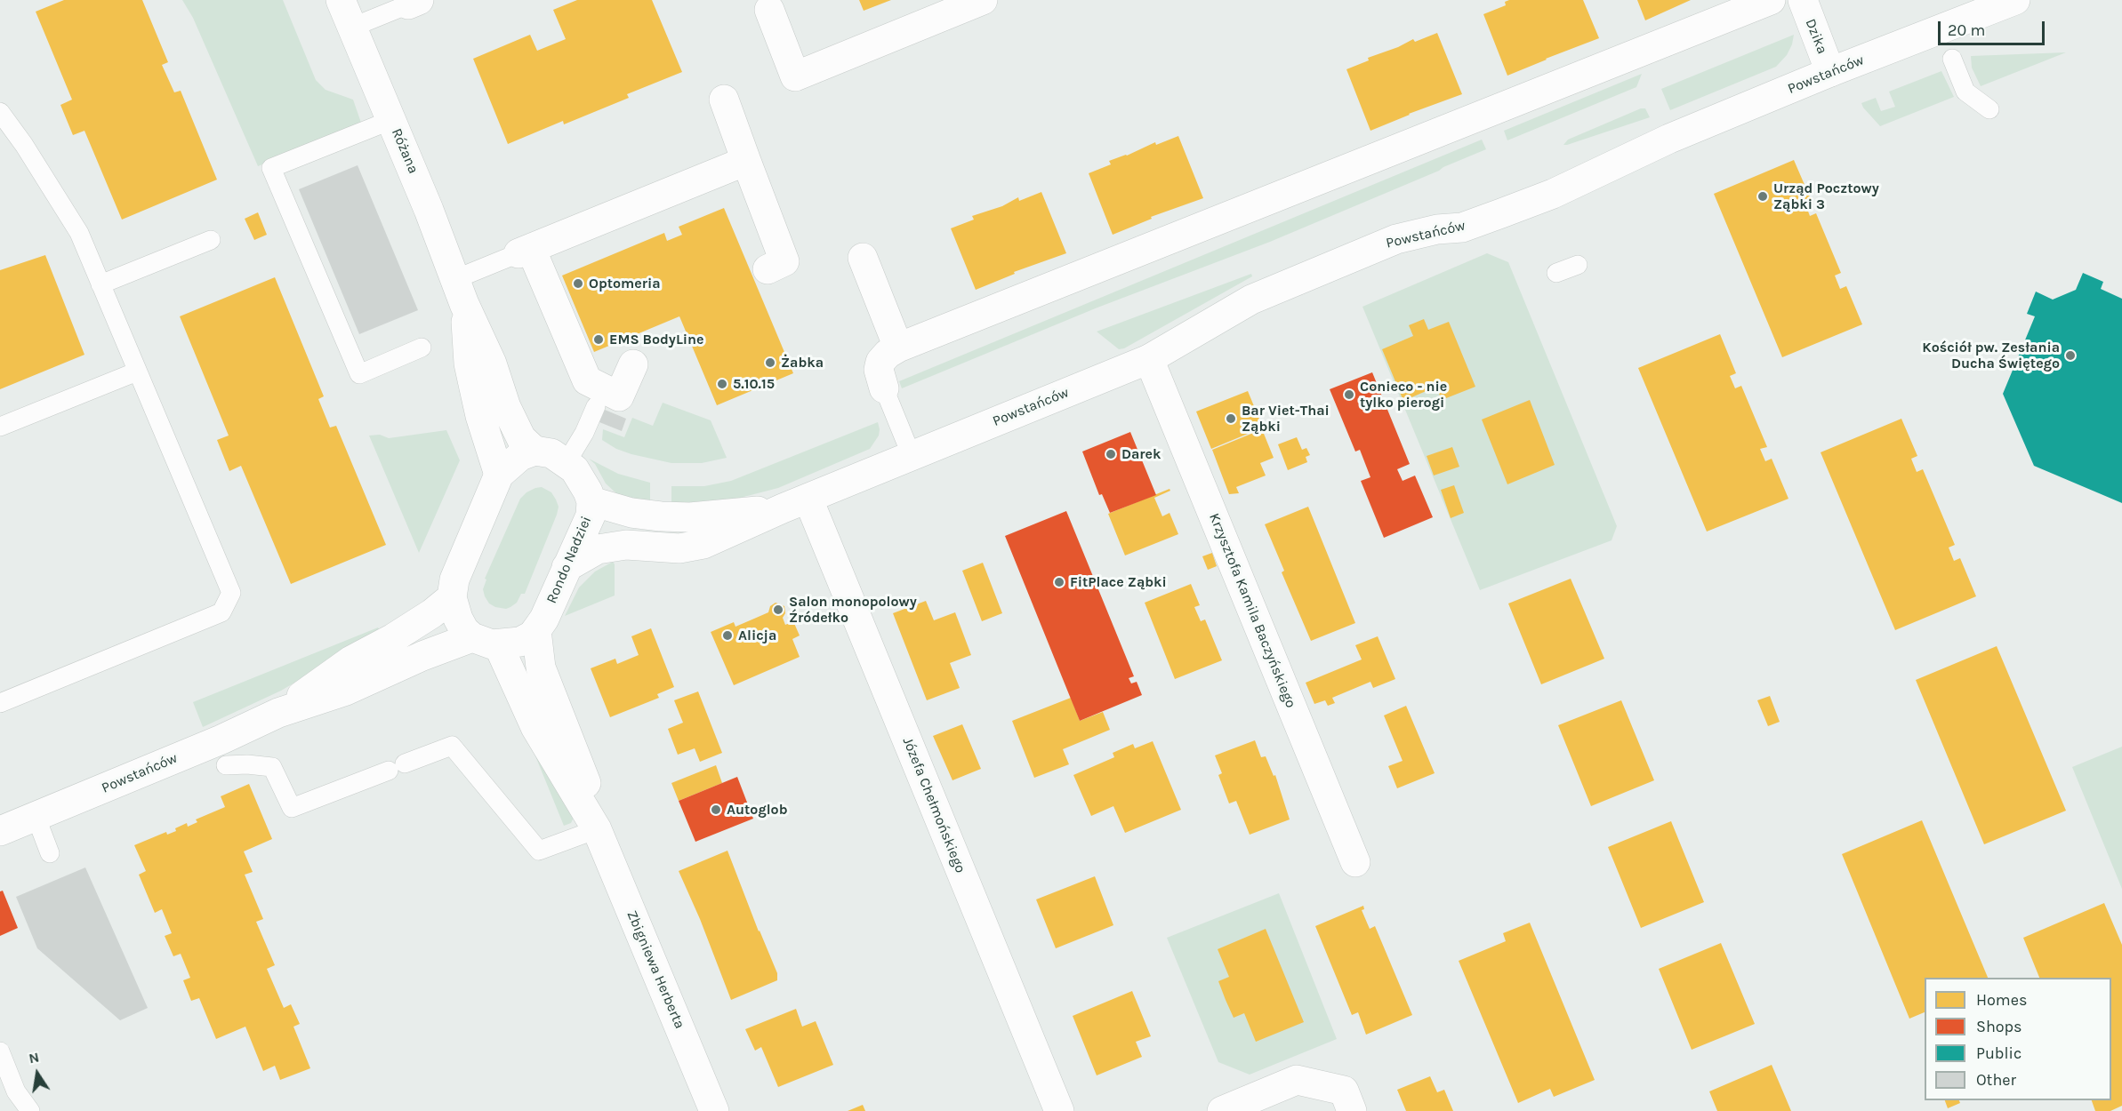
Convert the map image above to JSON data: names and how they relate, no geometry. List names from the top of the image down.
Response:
{
  "streets": {
    "street": [
      "Dzika",
      "Powstańców",
      "Różana",
      "Rondo Nadziei",
      "Krzysztofa Kamila Baczyńskiego",
      "Józefa Chełmońskiego",
      "Zbigniewa Herberta"
    ]
  },
  "crossings": [
    ["Dzika", "Powstańców"],
    ["Powstańców", "Rondo Nadziei"],
    ["Powstańców", "Krzysztofa Kamila Baczyńskiego"],
    ["Powstańców", "Józefa Chełmońskiego"],
    ["Powstańców", "Zbigniewa Herberta"],
    ["Różana", "Rondo Nadziei"],
    ["Rondo Nadziei", "Zbigniewa Herberta"]
  ],
  "places": [
    "Urząd Pocztowy Ząbki 3",
    "Optomeria",
    "EMS BodyLine",
    "Kościół pw. Zesłania Ducha Świętego",
    "Żabka",
    "5.10.15",
    "Conieco - nie tylko pierogi",
    "Bar Viet-Thai Ząbki",
    "Darek",
    "FitPlace Ząbki",
    "Salon monopolowy Źródełko",
    "Alicja",
    "Autoglob"
  ],
  "legend": [
    "Homes",
    "Shops",
    "Public",
    "Other"
  ],
  "scale_bar": "20 m",
  "north": "top"
}
